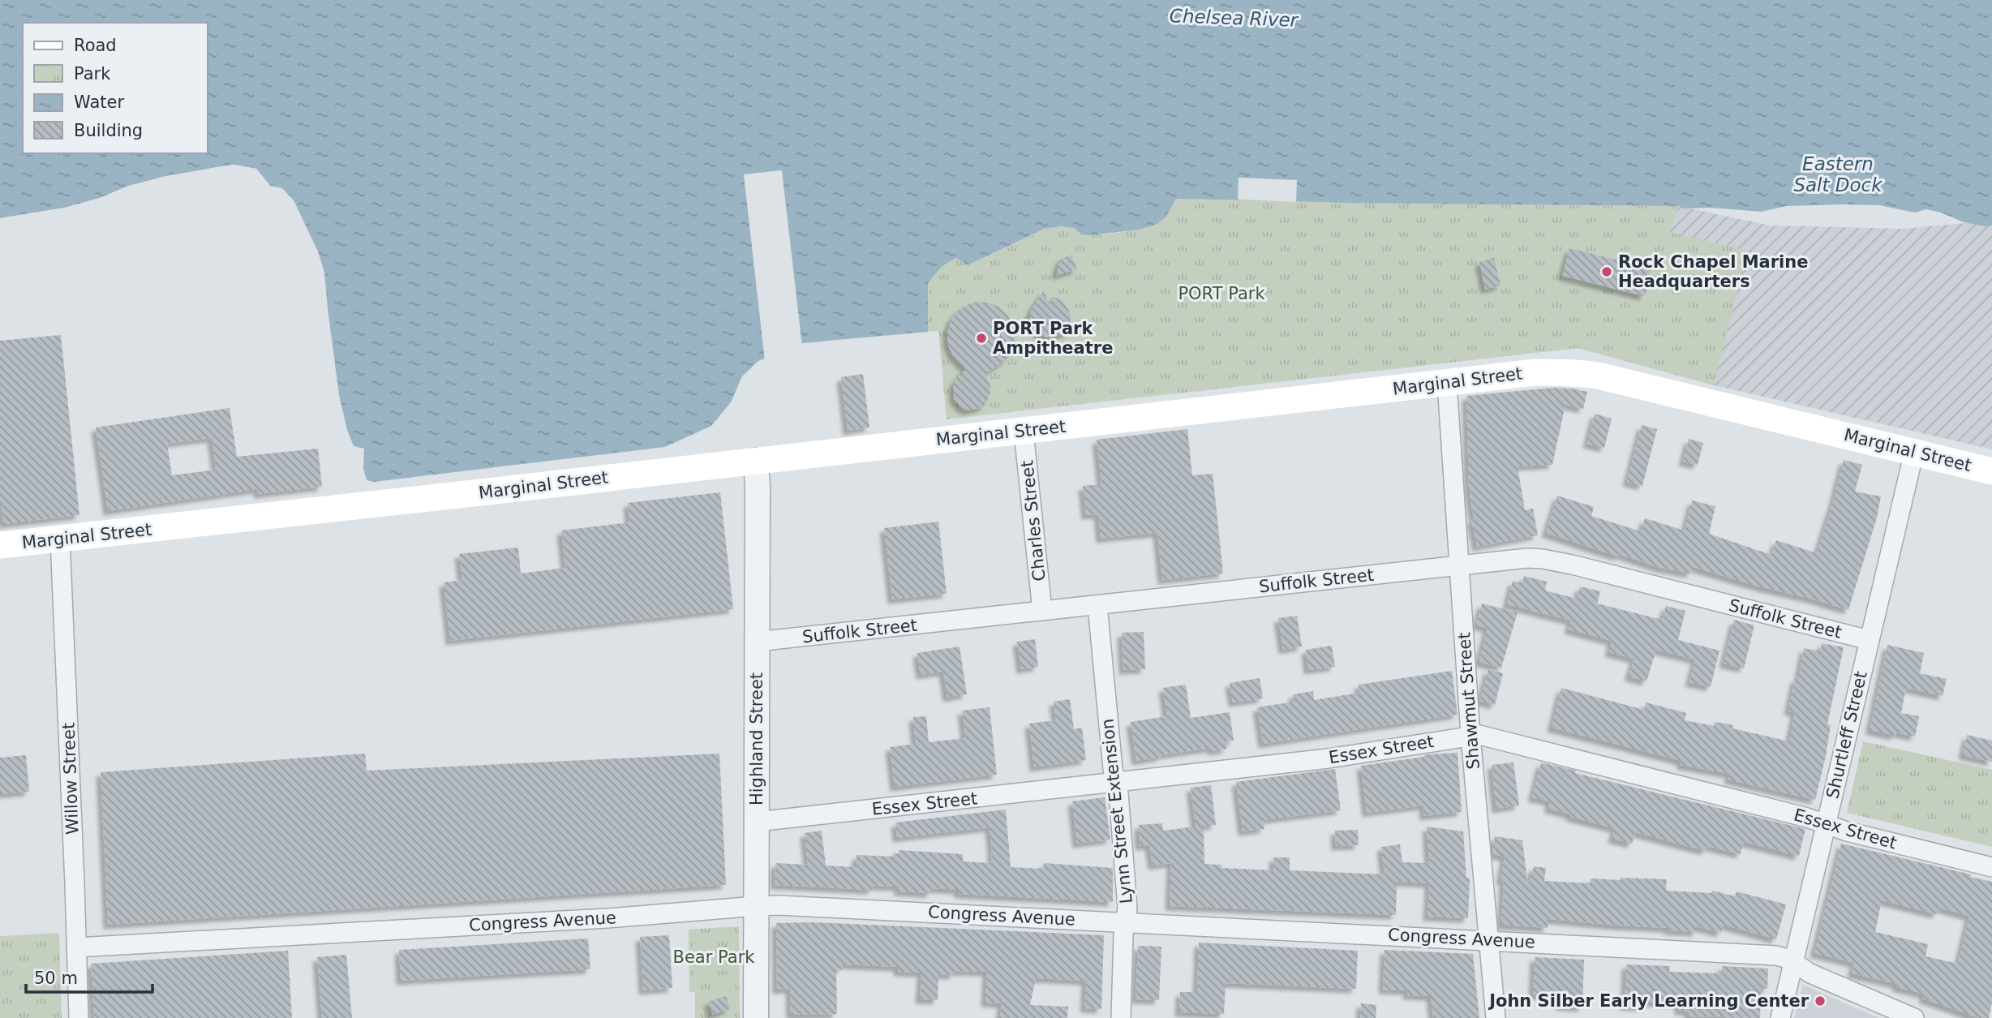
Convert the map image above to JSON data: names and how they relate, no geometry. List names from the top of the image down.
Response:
{
  "streets": {
    "main road": ["Marginal Street"],
    "street": [
      "Charles Street",
      "Suffolk Street",
      "Shawmut Street",
      "Shurtleff Street",
      "Highland Street",
      "Essex Street",
      "Willow Street",
      "Lynn Street Extension",
      "Congress Avenue"
    ]
  },
  "crossings": [
    ["Marginal Street", "Charles Street"],
    ["Marginal Street", "Shawmut Street"],
    ["Marginal Street", "Shurtleff Street"],
    ["Marginal Street", "Highland Street"],
    ["Marginal Street", "Willow Street"],
    ["Charles Street", "Suffolk Street"],
    ["Suffolk Street", "Shawmut Street"],
    ["Suffolk Street", "Shurtleff Street"],
    ["Suffolk Street", "Highland Street"],
    ["Suffolk Street", "Lynn Street Extension"],
    ["Shawmut Street", "Essex Street"],
    ["Shawmut Street", "Congress Avenue"],
    ["Shurtleff Street", "Essex Street"],
    ["Shurtleff Street", "Congress Avenue"],
    ["Highland Street", "Essex Street"],
    ["Highland Street", "Congress Avenue"],
    ["Essex Street", "Lynn Street Extension"],
    ["Willow Street", "Congress Avenue"],
    ["Lynn Street Extension", "Congress Avenue"]
  ],
  "water": ["Chelsea River", "Eastern Salt Dock"],
  "parks": ["PORT Park", "Bear Park"],
  "places": ["Rock Chapel Marine Headquarters", "PORT Park Ampitheatre", "John Silber Early Learning Center"],
  "legend": [
    "Road",
    "Park",
    "Water",
    "Building"
  ],
  "scale_bar": "50 m"
}
